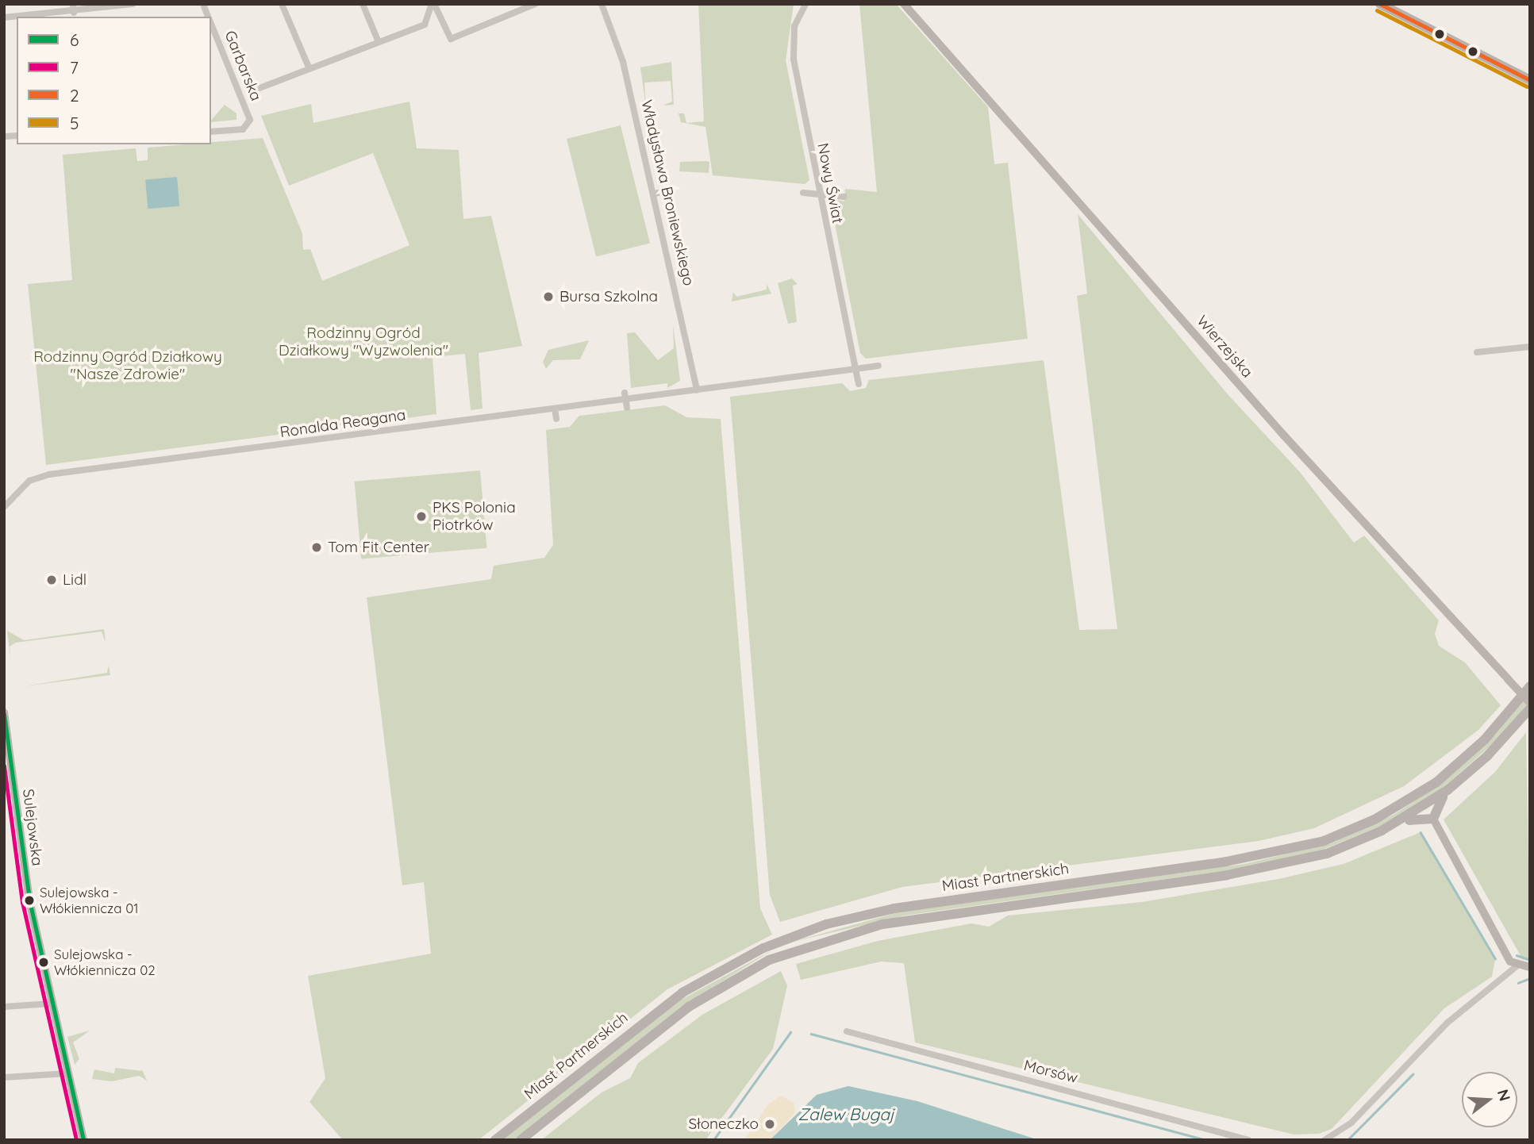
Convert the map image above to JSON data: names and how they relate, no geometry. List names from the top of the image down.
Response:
{
  "streets": {
    "main road": ["Miast Partnerskich"],
    "street": [
      "Garbarska",
      "Nowy Świat",
      "Władysława Broniewskiego",
      "Wierzejska",
      "Ronalda Reagana",
      "Sulejowska",
      "Morsów"
    ]
  },
  "crossings": [
    ["Władysława Broniewskiego", "Ronalda Reagana"]
  ],
  "water": ["Zalew Bugaj"],
  "parks": ["Rodzinny Ogród Działkowy \"Wyzwolenia\"", "Rodzinny Ogród Działkowy \"Nasze Zdrowie\""],
  "places": [
    "Bursa Szkolna",
    "PKS Polonia Piotrków",
    "Tom Fit Center",
    "Lidl",
    "Sulejowska - Włókiennicza 01",
    "Sulejowska - Włókiennicza 02",
    "Słoneczko"
  ],
  "lines": [
    "transit line 2",
    "transit line 5",
    "transit line 6",
    "transit line 7"
  ],
  "legend": [
    "6",
    "7",
    "2",
    "5"
  ],
  "north": "right"
}
